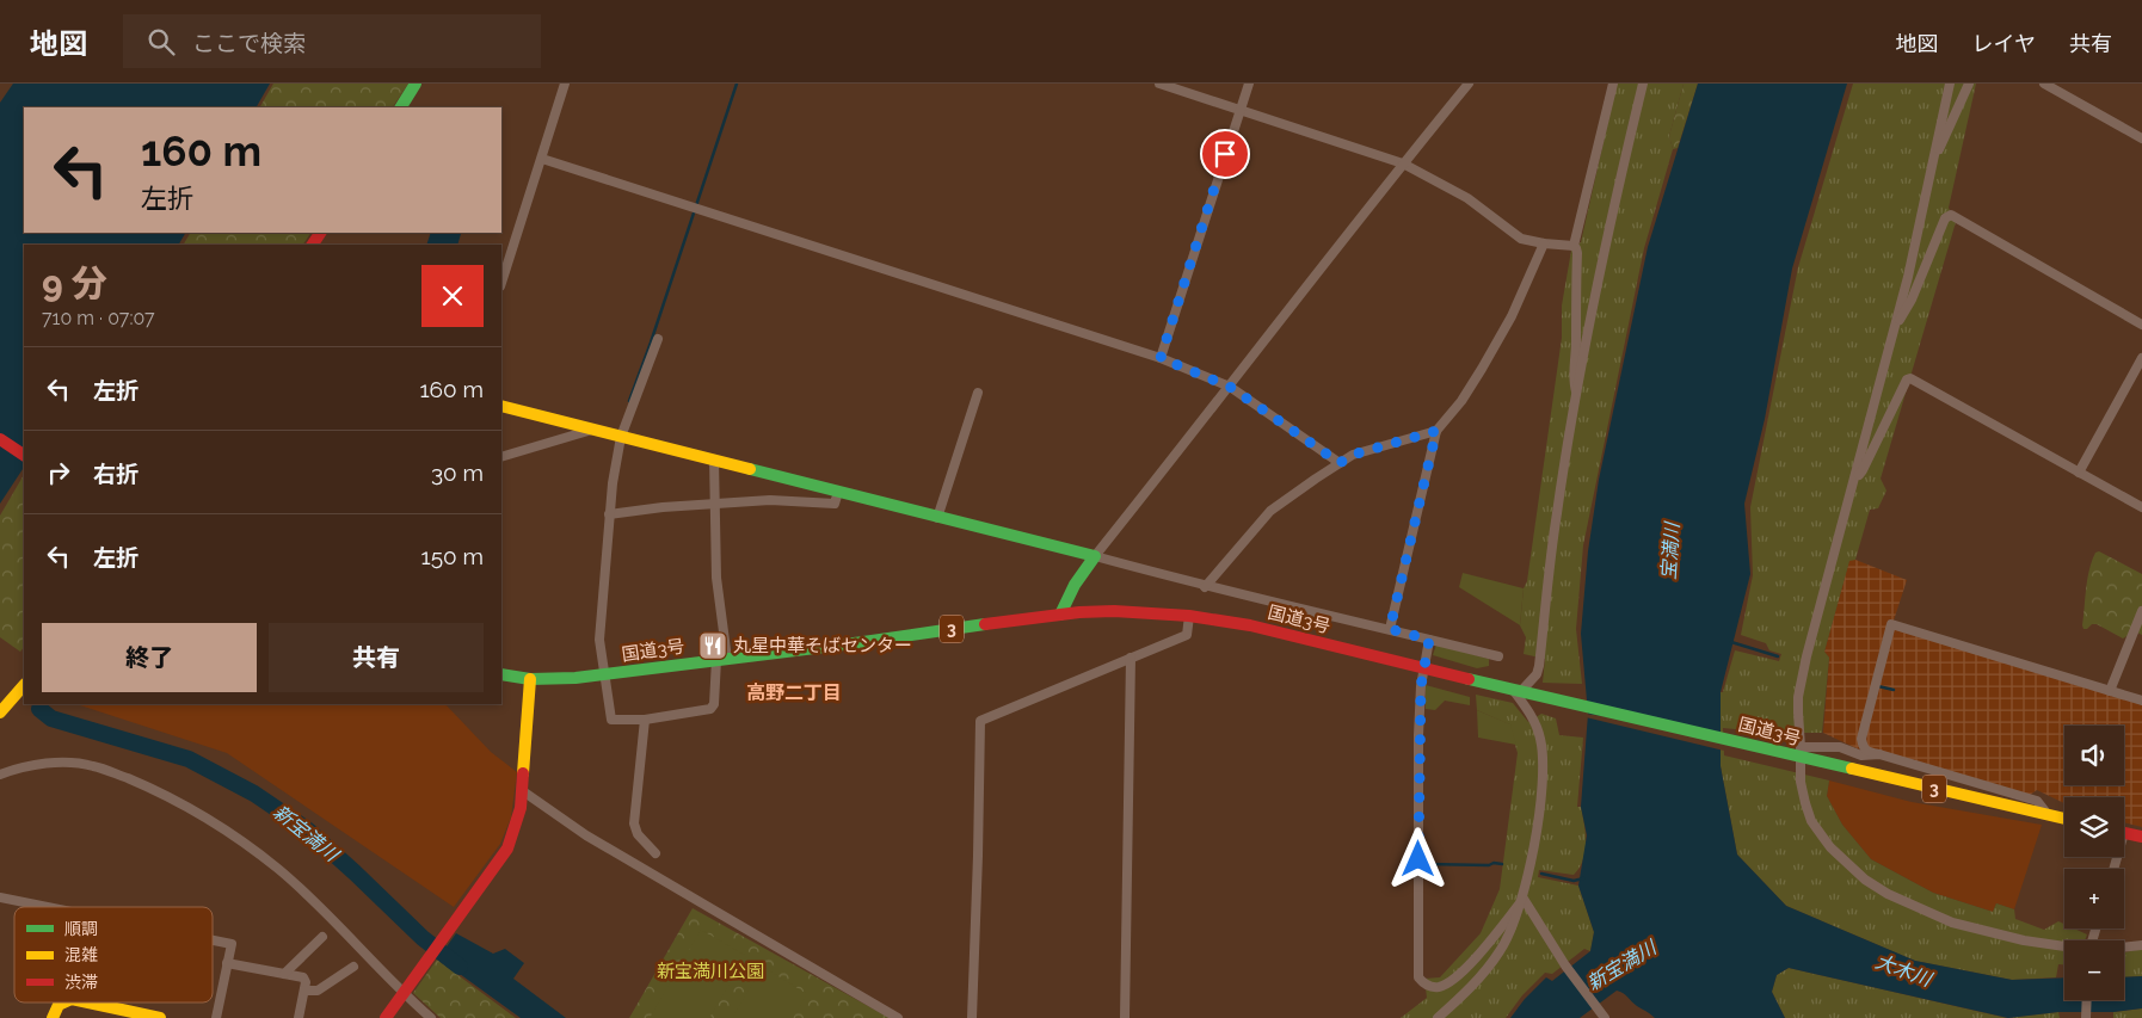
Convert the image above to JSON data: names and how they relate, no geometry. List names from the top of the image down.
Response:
{
  "streets": {
    "main road": ["国道3号", "3"]
  },
  "districts": ["高野二丁目"],
  "water": ["宝満川", "新宝満川", "大木川"],
  "parks": ["新宝満川公園"],
  "places": {
    "restaurant": ["丸星中華そばセンター"]
  },
  "legend": ["順調", "混雑", "渋滞"],
  "page": {
    "header": "地図",
    "search": "ここで検索",
    "nav": ["地図", "レイヤ", "共有"],
    "turn": ["160 m", "左折"],
    "heading": ["9 分", "710 m · 07:07"],
    "list": [
      {
        "name": "左折",
        "value": "160 m"
      },
      {
        "name": "右折",
        "value": "30 m"
      },
      {
        "name": "左折",
        "value": "150 m"
      }
    ],
    "buttons": ["終了", "共有"],
    "map_buttons": ["+", "−"]
  }
}
